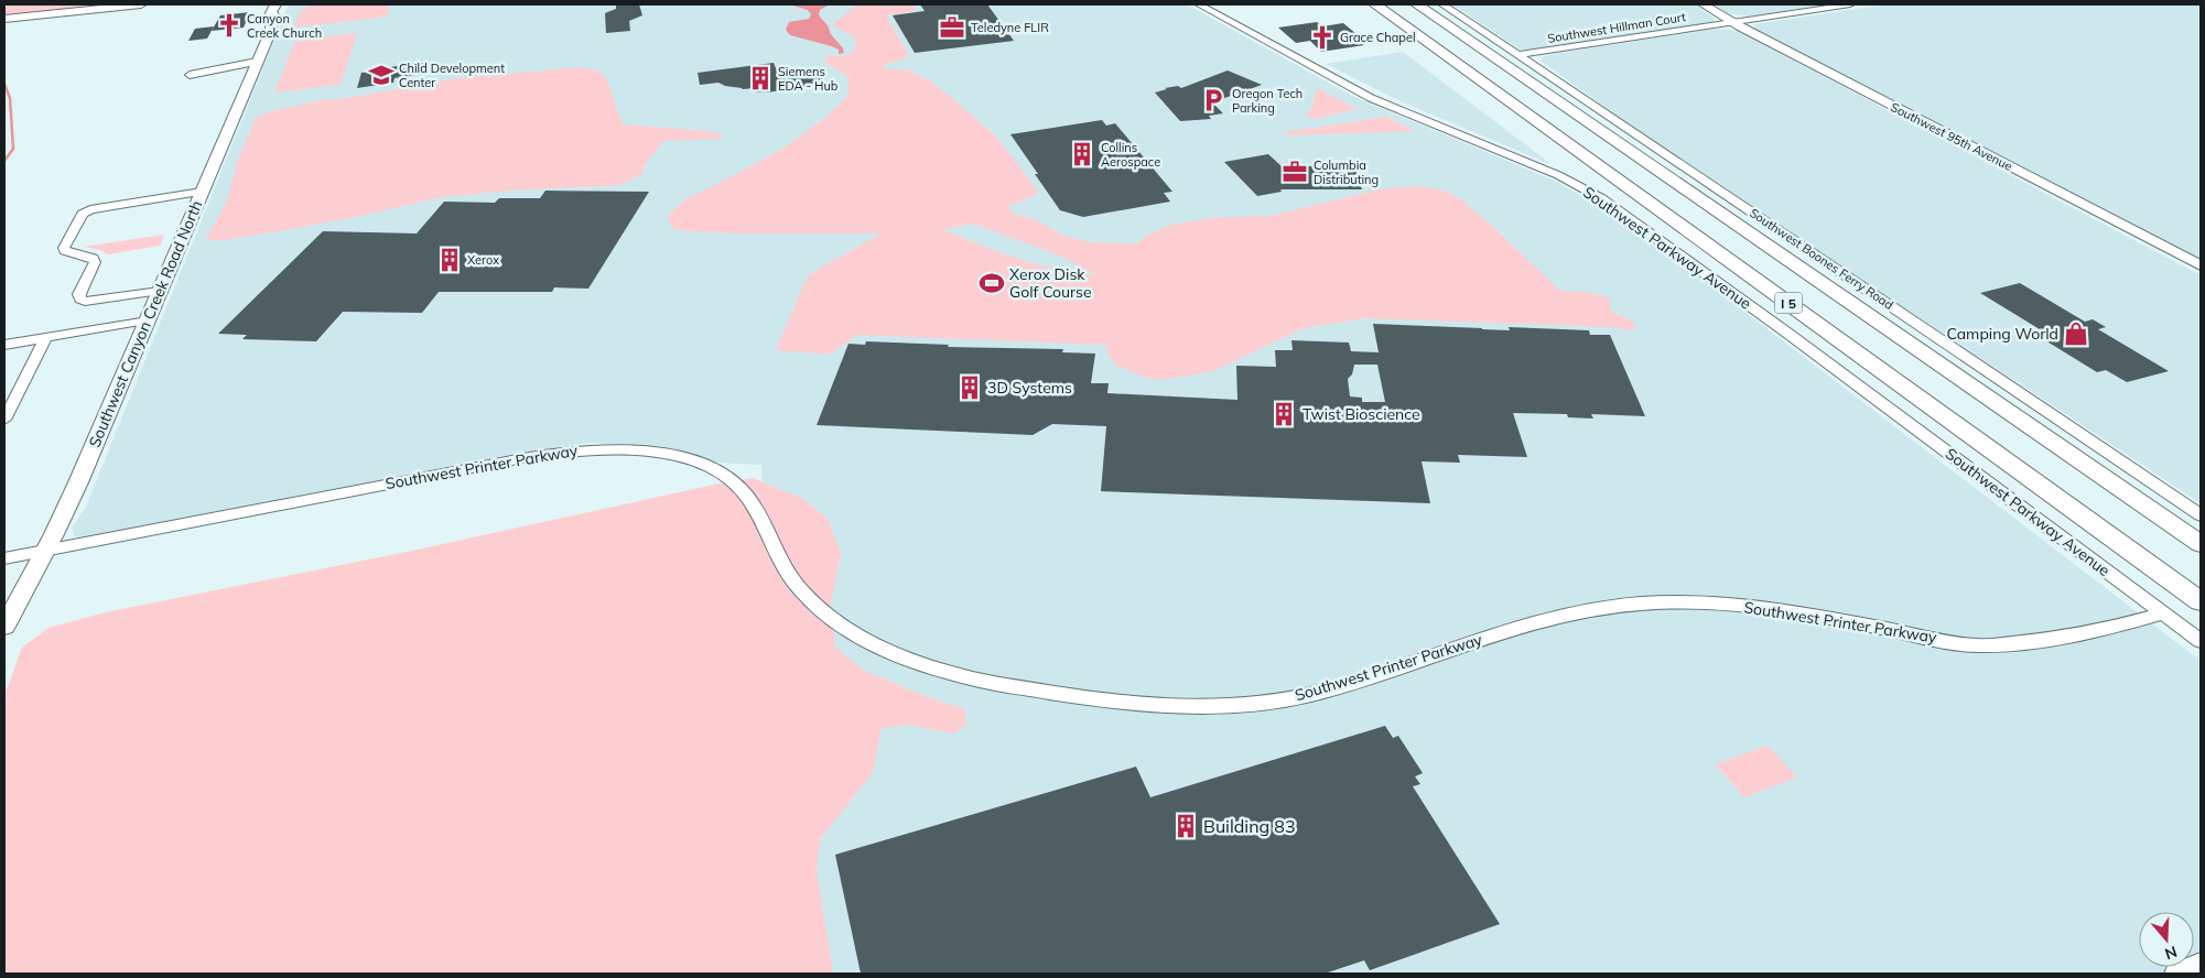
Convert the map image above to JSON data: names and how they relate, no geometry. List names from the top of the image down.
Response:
{
  "streets": {
    "highway": ["I 5"],
    "main road": ["Southwest 95th Avenue", "Southwest Canyon Creek Road North"],
    "street": [
      "Southwest Hillman Court",
      "Southwest Parkway Avenue",
      "Southwest Boones Ferry Road",
      "Southwest Printer Parkway"
    ]
  },
  "crossings": [
    ["Southwest Hillman Court", "Southwest 95th Avenue"],
    ["Southwest Hillman Court", "Southwest Boones Ferry Road"],
    ["Southwest Parkway Avenue", "Southwest Printer Parkway"],
    ["Southwest Canyon Creek Road North", "Southwest Printer Parkway"]
  ],
  "places": {
    "church": ["Canyon Creek Church", "Grace Chapel"],
    "office": ["Teledyne FLIR", "Columbia Distributing"],
    "school or university": ["Child Development Center"],
    "building": [
      "Siemens EDA - Hub",
      "Collins Aerospace",
      "Xerox",
      "3D Systems",
      "Twist Bioscience",
      "Building 83"
    ],
    "parking": ["Oregon Tech Parking"],
    "sports": ["Xerox Disk Golf Course"],
    "shop": ["Camping World"]
  },
  "north": "bottom"
}
